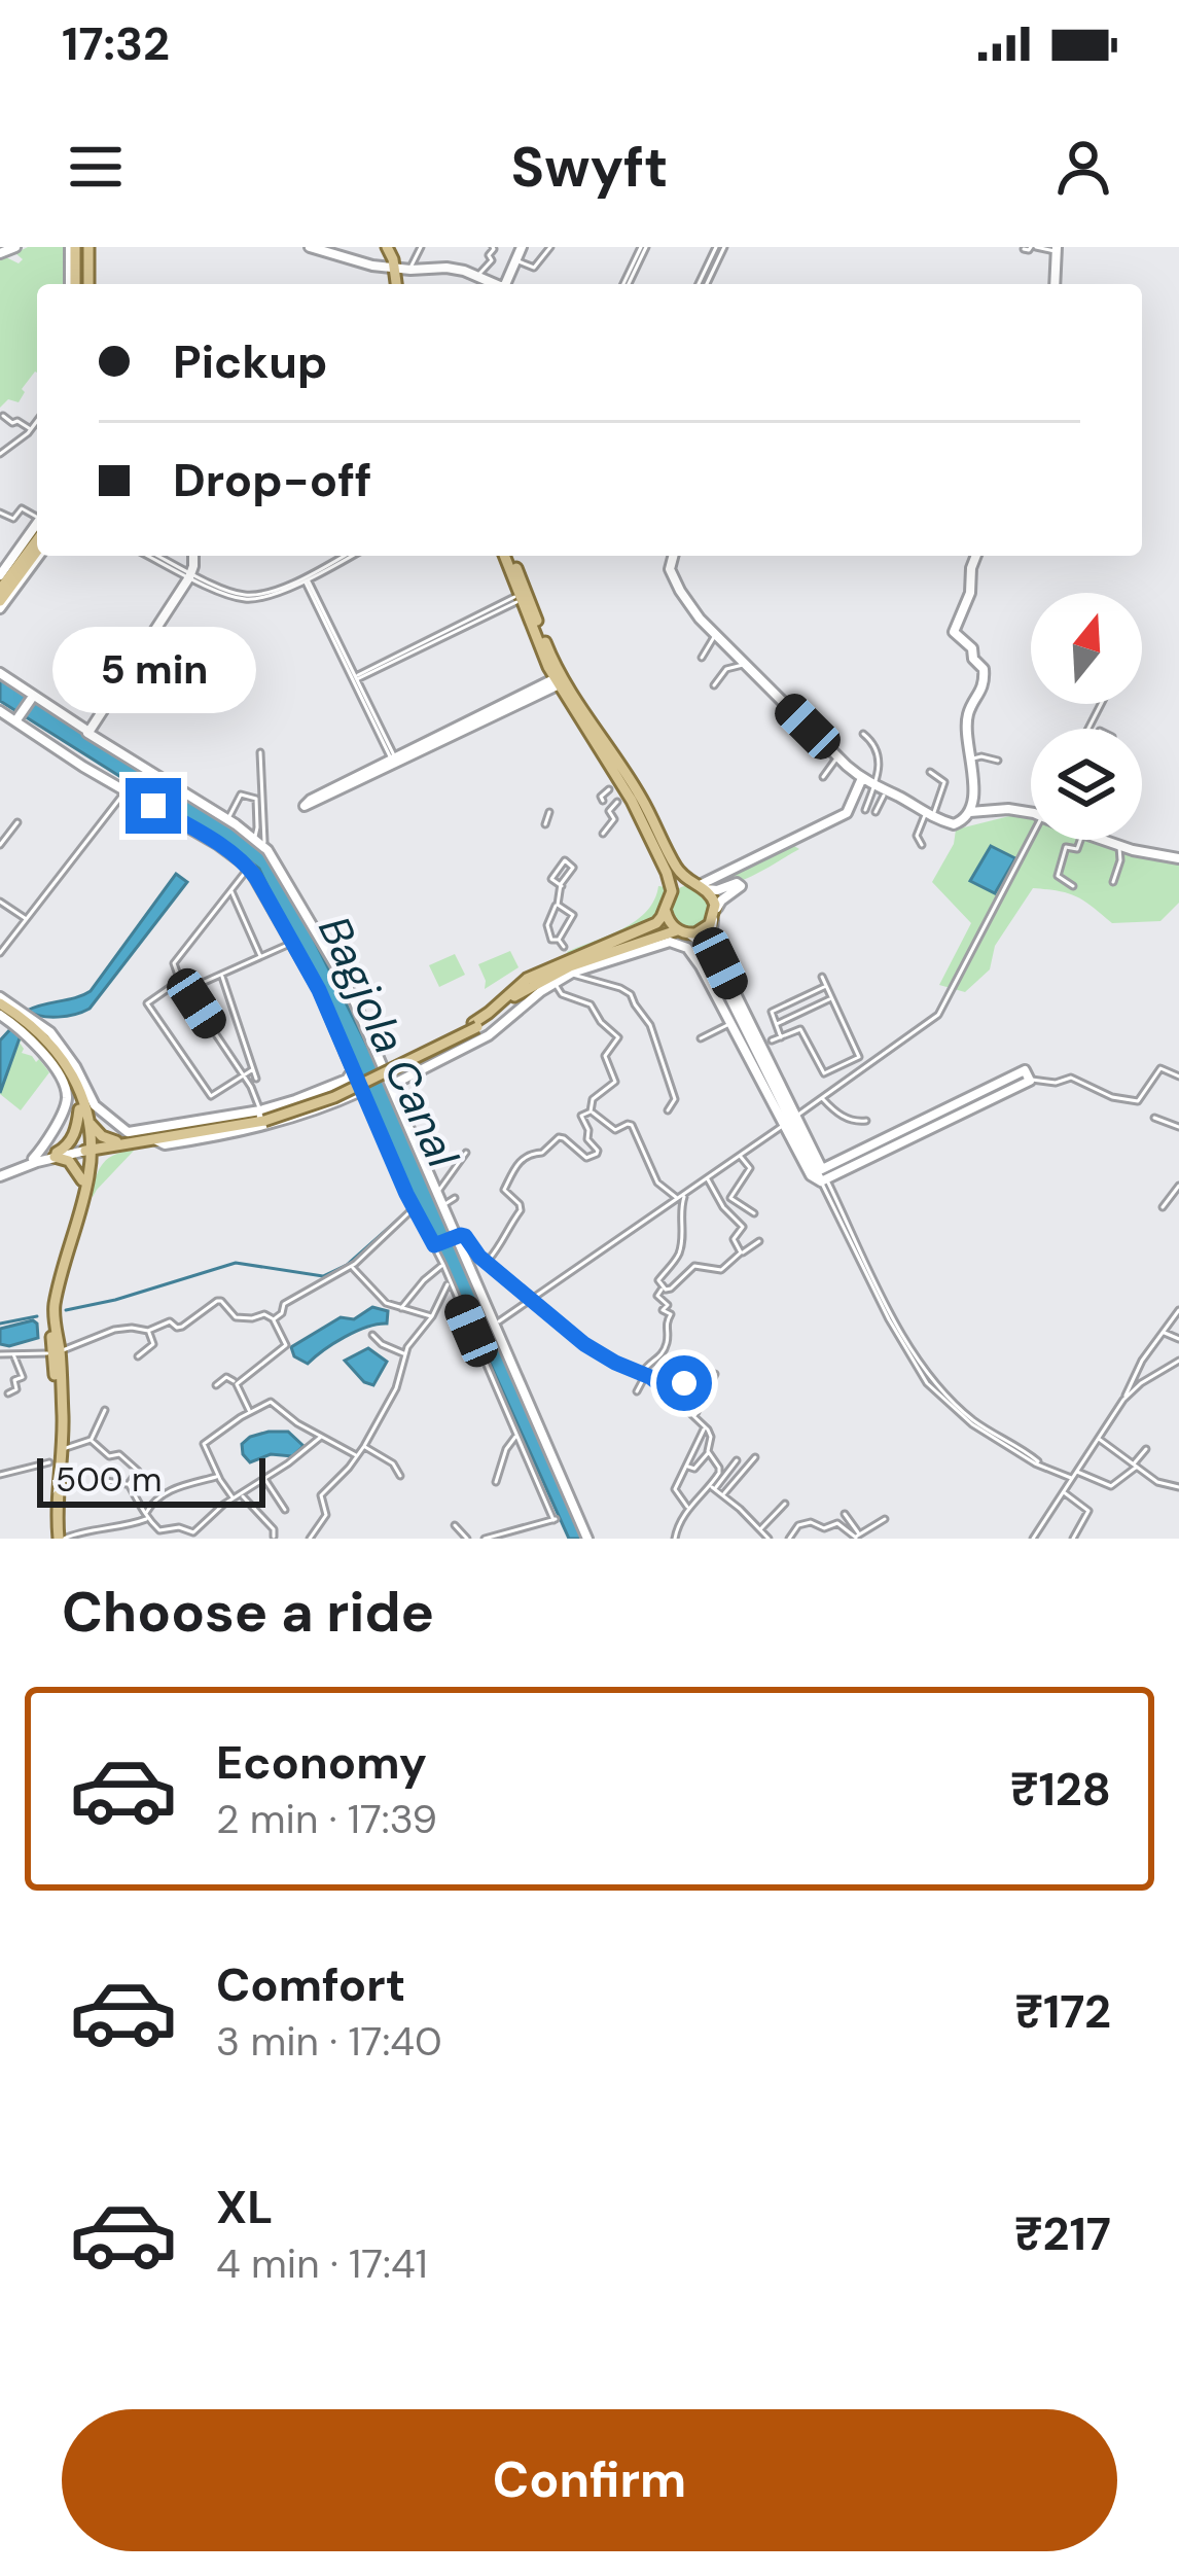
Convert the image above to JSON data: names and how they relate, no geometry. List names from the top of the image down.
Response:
{
  "water": ["Bagjola Canal"],
  "scale_bar": "500 m",
  "north": "top",
  "page": {
    "status": "17:32",
    "header": "Swyft",
    "banner": ["Pickup", "Drop-off"],
    "bubble": "5 min",
    "scale": "500 m",
    "heading": "Choose a ride",
    "list": [
      {
        "name": "Economy",
        "note": "2 min · 17:39",
        "value": "₹128"
      },
      {
        "name": "Comfort",
        "note": "3 min · 17:40",
        "value": "₹172"
      },
      {
        "name": "XL",
        "note": "4 min · 17:41",
        "value": "₹217"
      }
    ],
    "buttons": "Confirm"
  }
}
